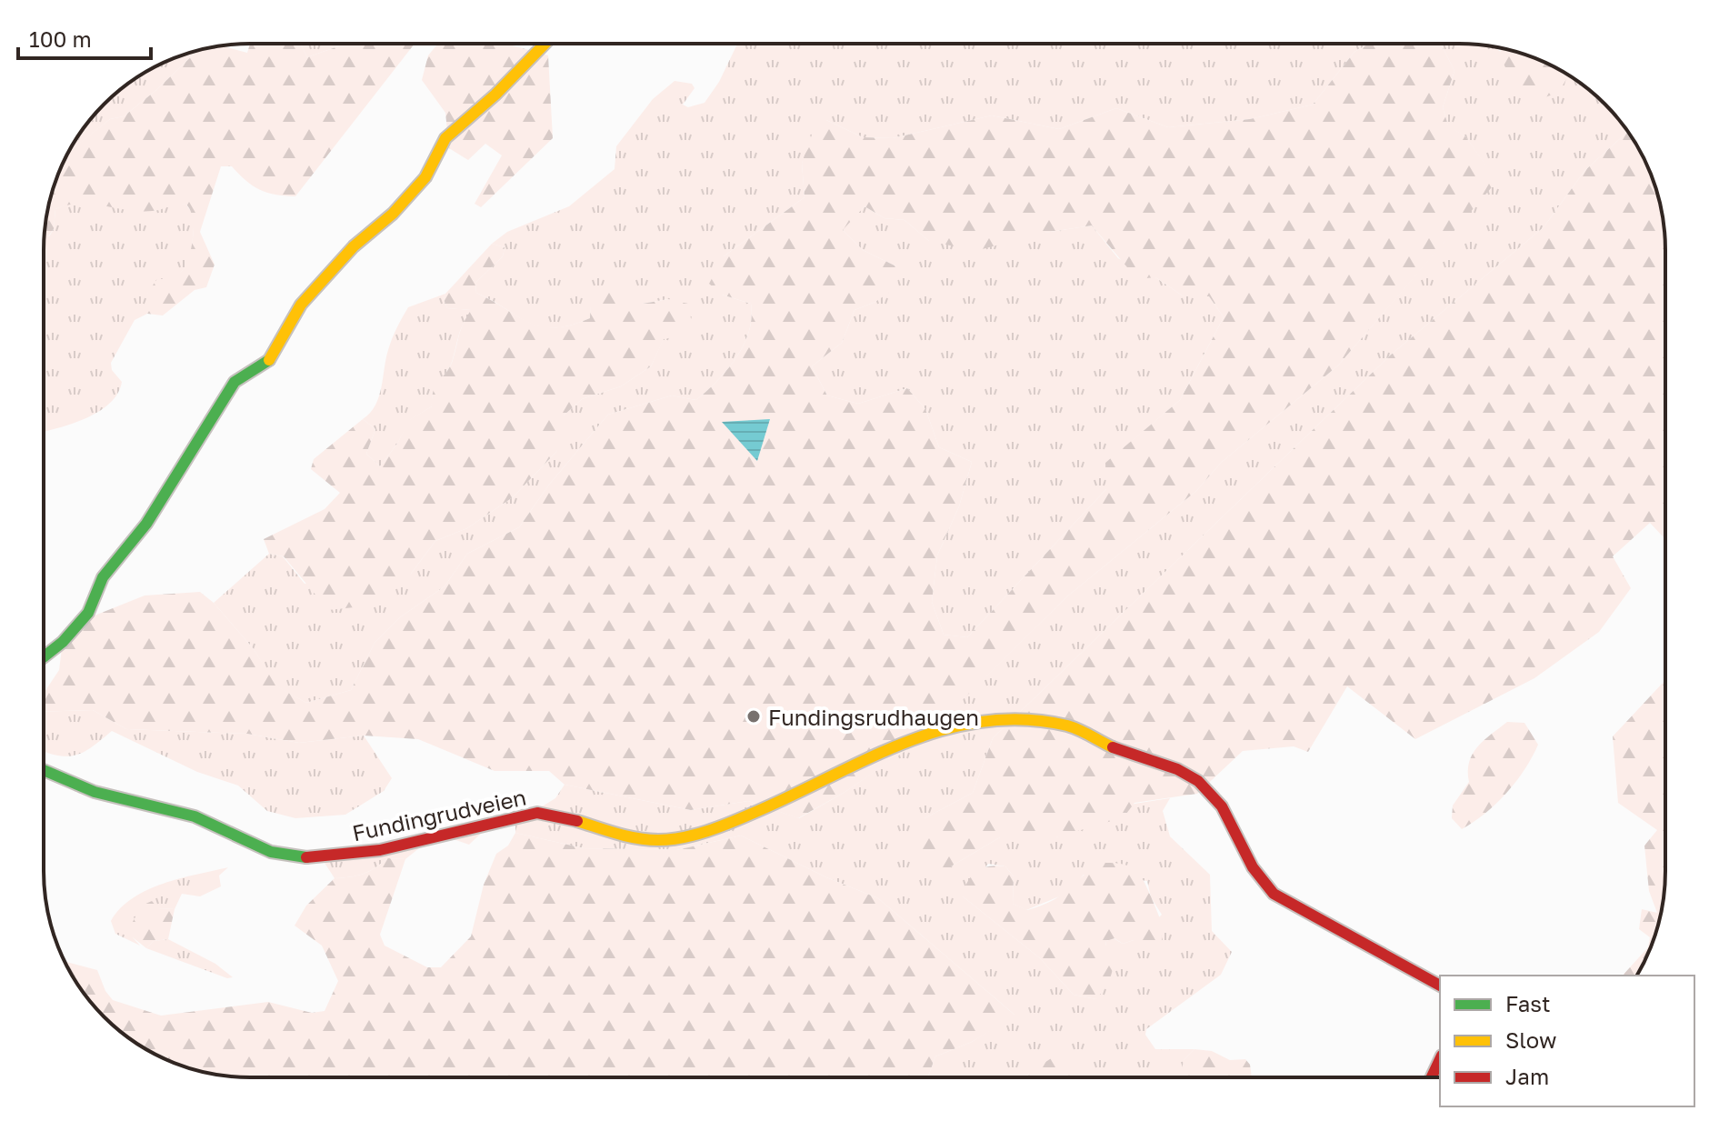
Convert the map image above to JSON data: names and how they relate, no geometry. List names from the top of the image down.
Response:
{
  "streets": {
    "street": ["Fundingrudveien"]
  },
  "places": ["Fundingsrudhaugen"],
  "legend": ["Fast", "Slow", "Jam"],
  "scale_bar": "100 m"
}
